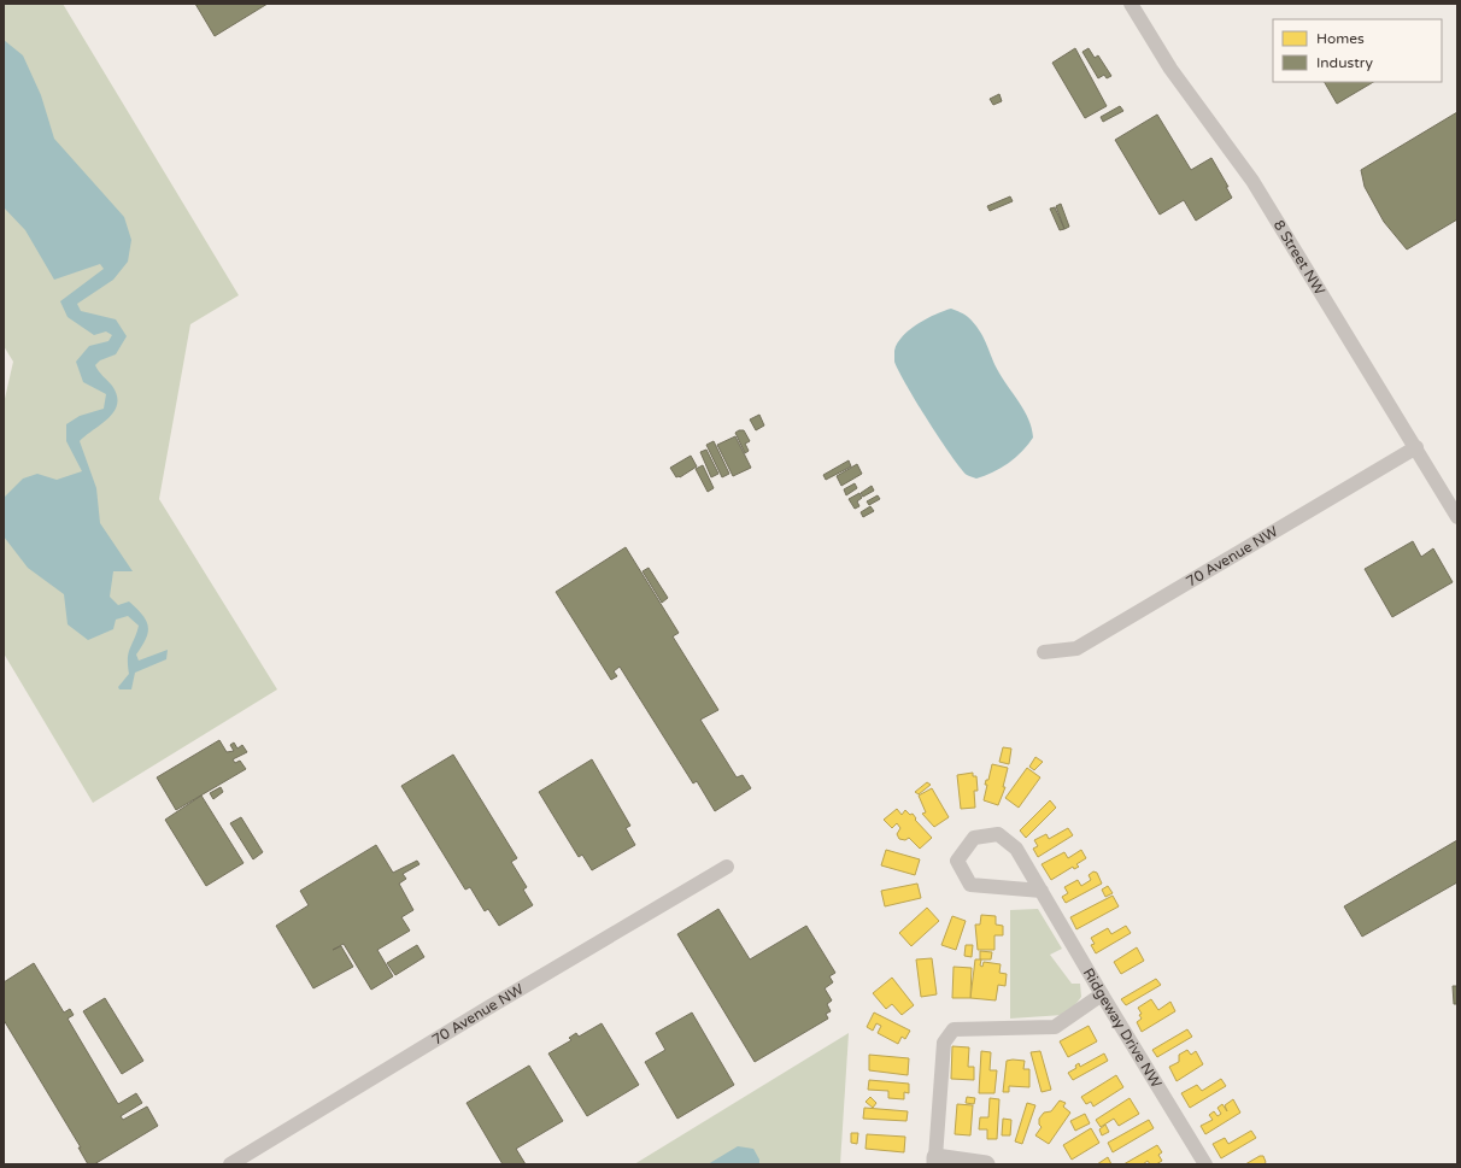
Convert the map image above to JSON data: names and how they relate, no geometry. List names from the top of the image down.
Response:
{
  "streets": {
    "street": ["8 Street NW", "70 Avenue NW", "Ridgeway Drive NW"]
  },
  "crossings": [
    ["8 Street NW", "70 Avenue NW"]
  ],
  "legend": ["Homes", "Industry"]
}
